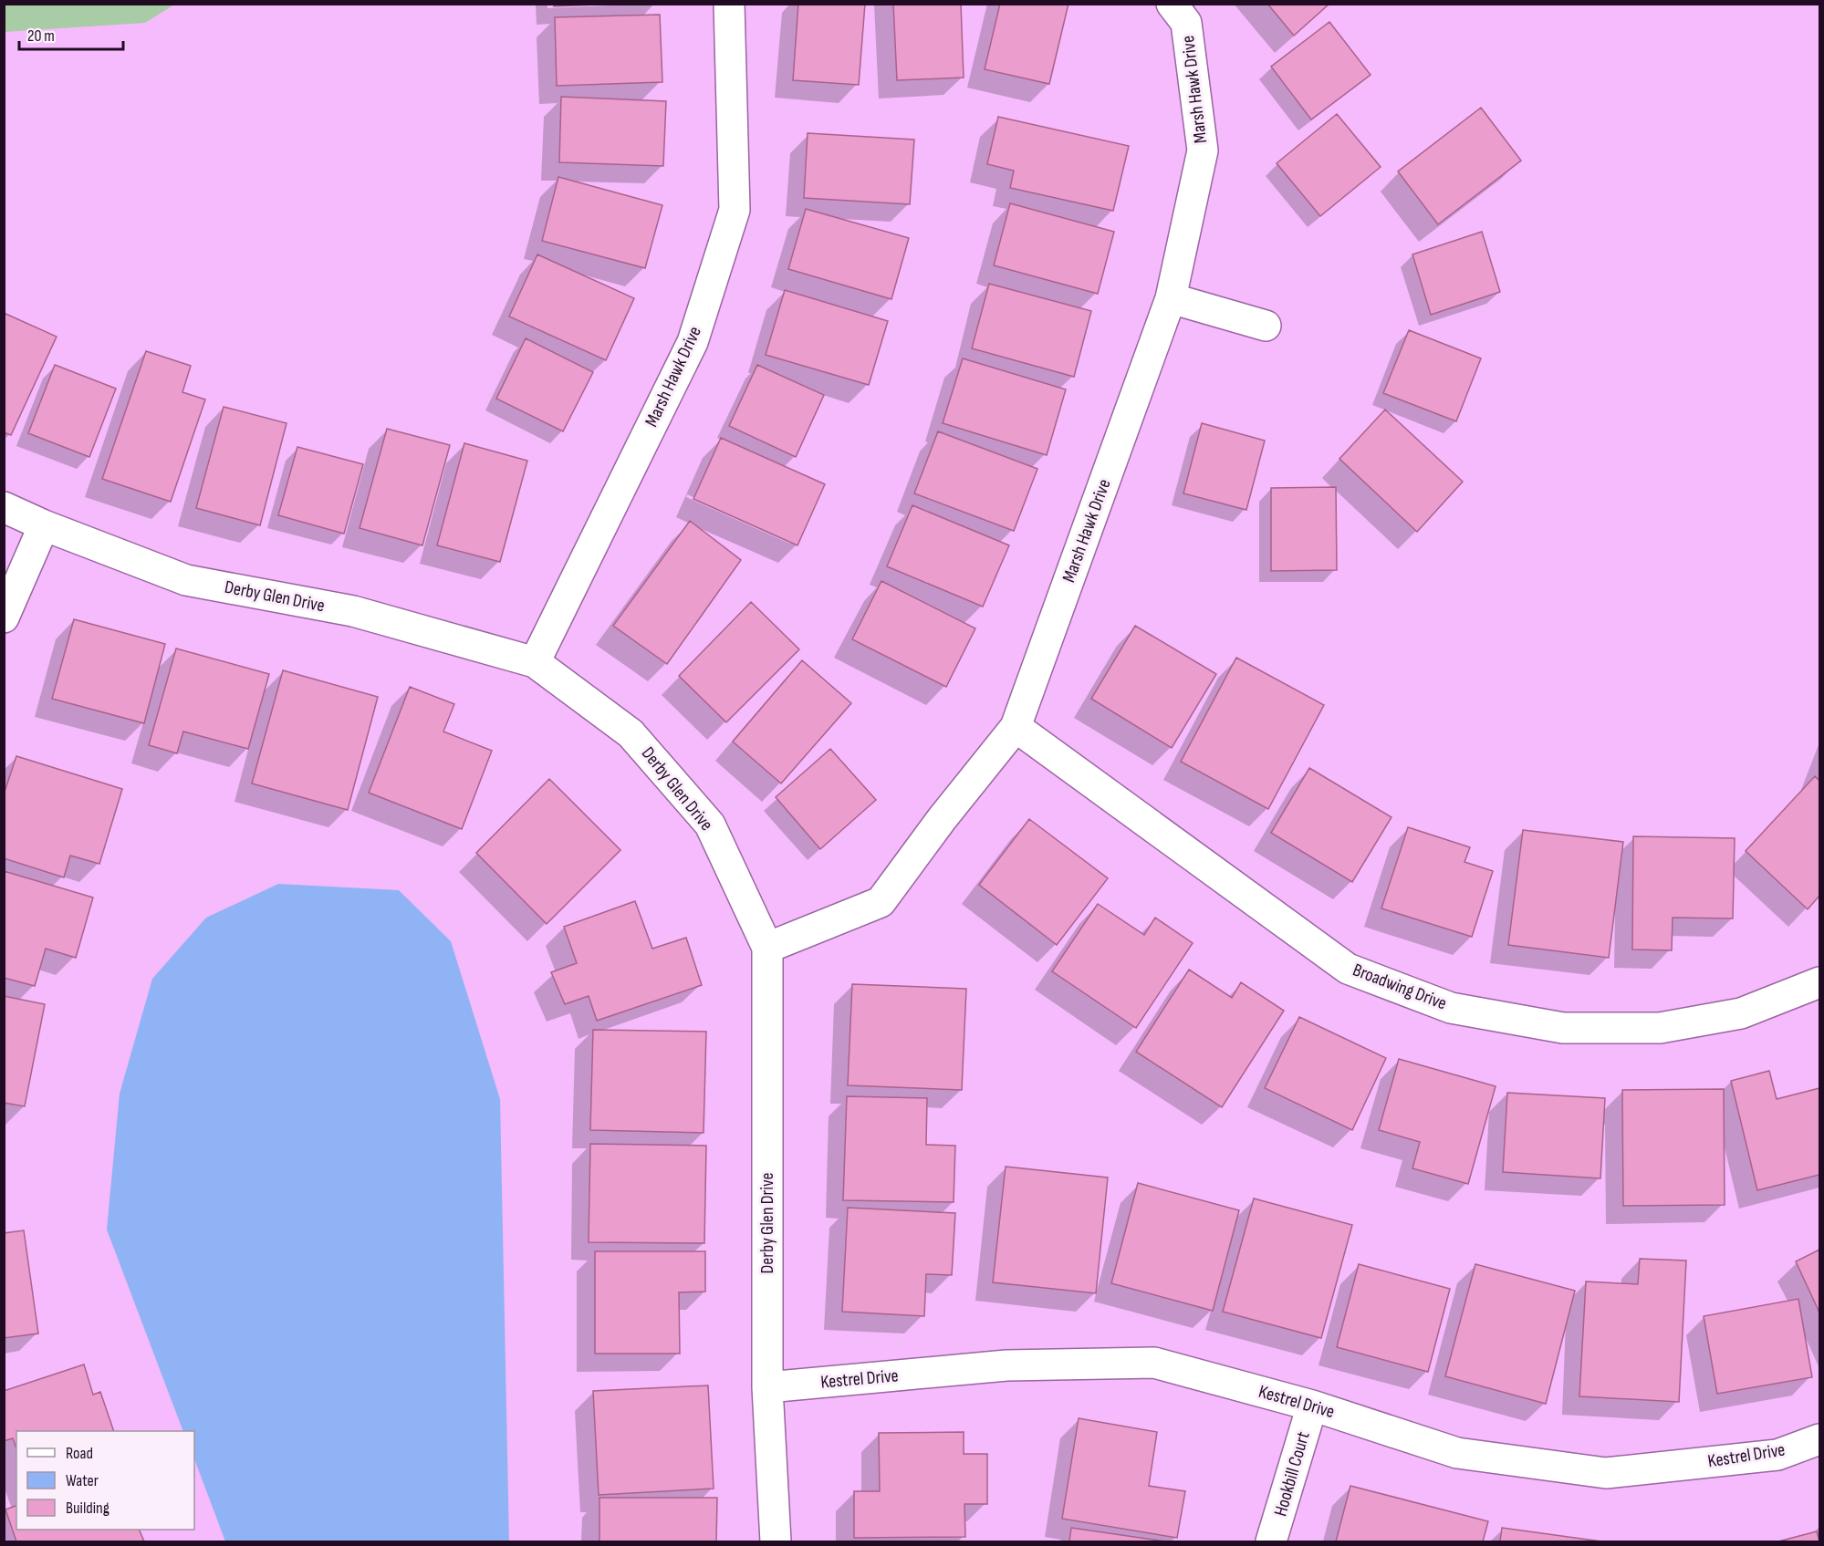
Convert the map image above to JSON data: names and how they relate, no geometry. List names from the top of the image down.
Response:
{
  "streets": {
    "street": [
      "Marsh Hawk Drive",
      "Derby Glen Drive",
      "Broadwing Drive",
      "Kestrel Drive",
      "Hookbill Court"
    ]
  },
  "crossings": [
    ["Marsh Hawk Drive", "Derby Glen Drive"],
    ["Marsh Hawk Drive", "Broadwing Drive"],
    ["Derby Glen Drive", "Kestrel Drive"],
    ["Kestrel Drive", "Hookbill Court"]
  ],
  "legend": ["Road", "Water", "Building"],
  "scale_bar": "20 m"
}
